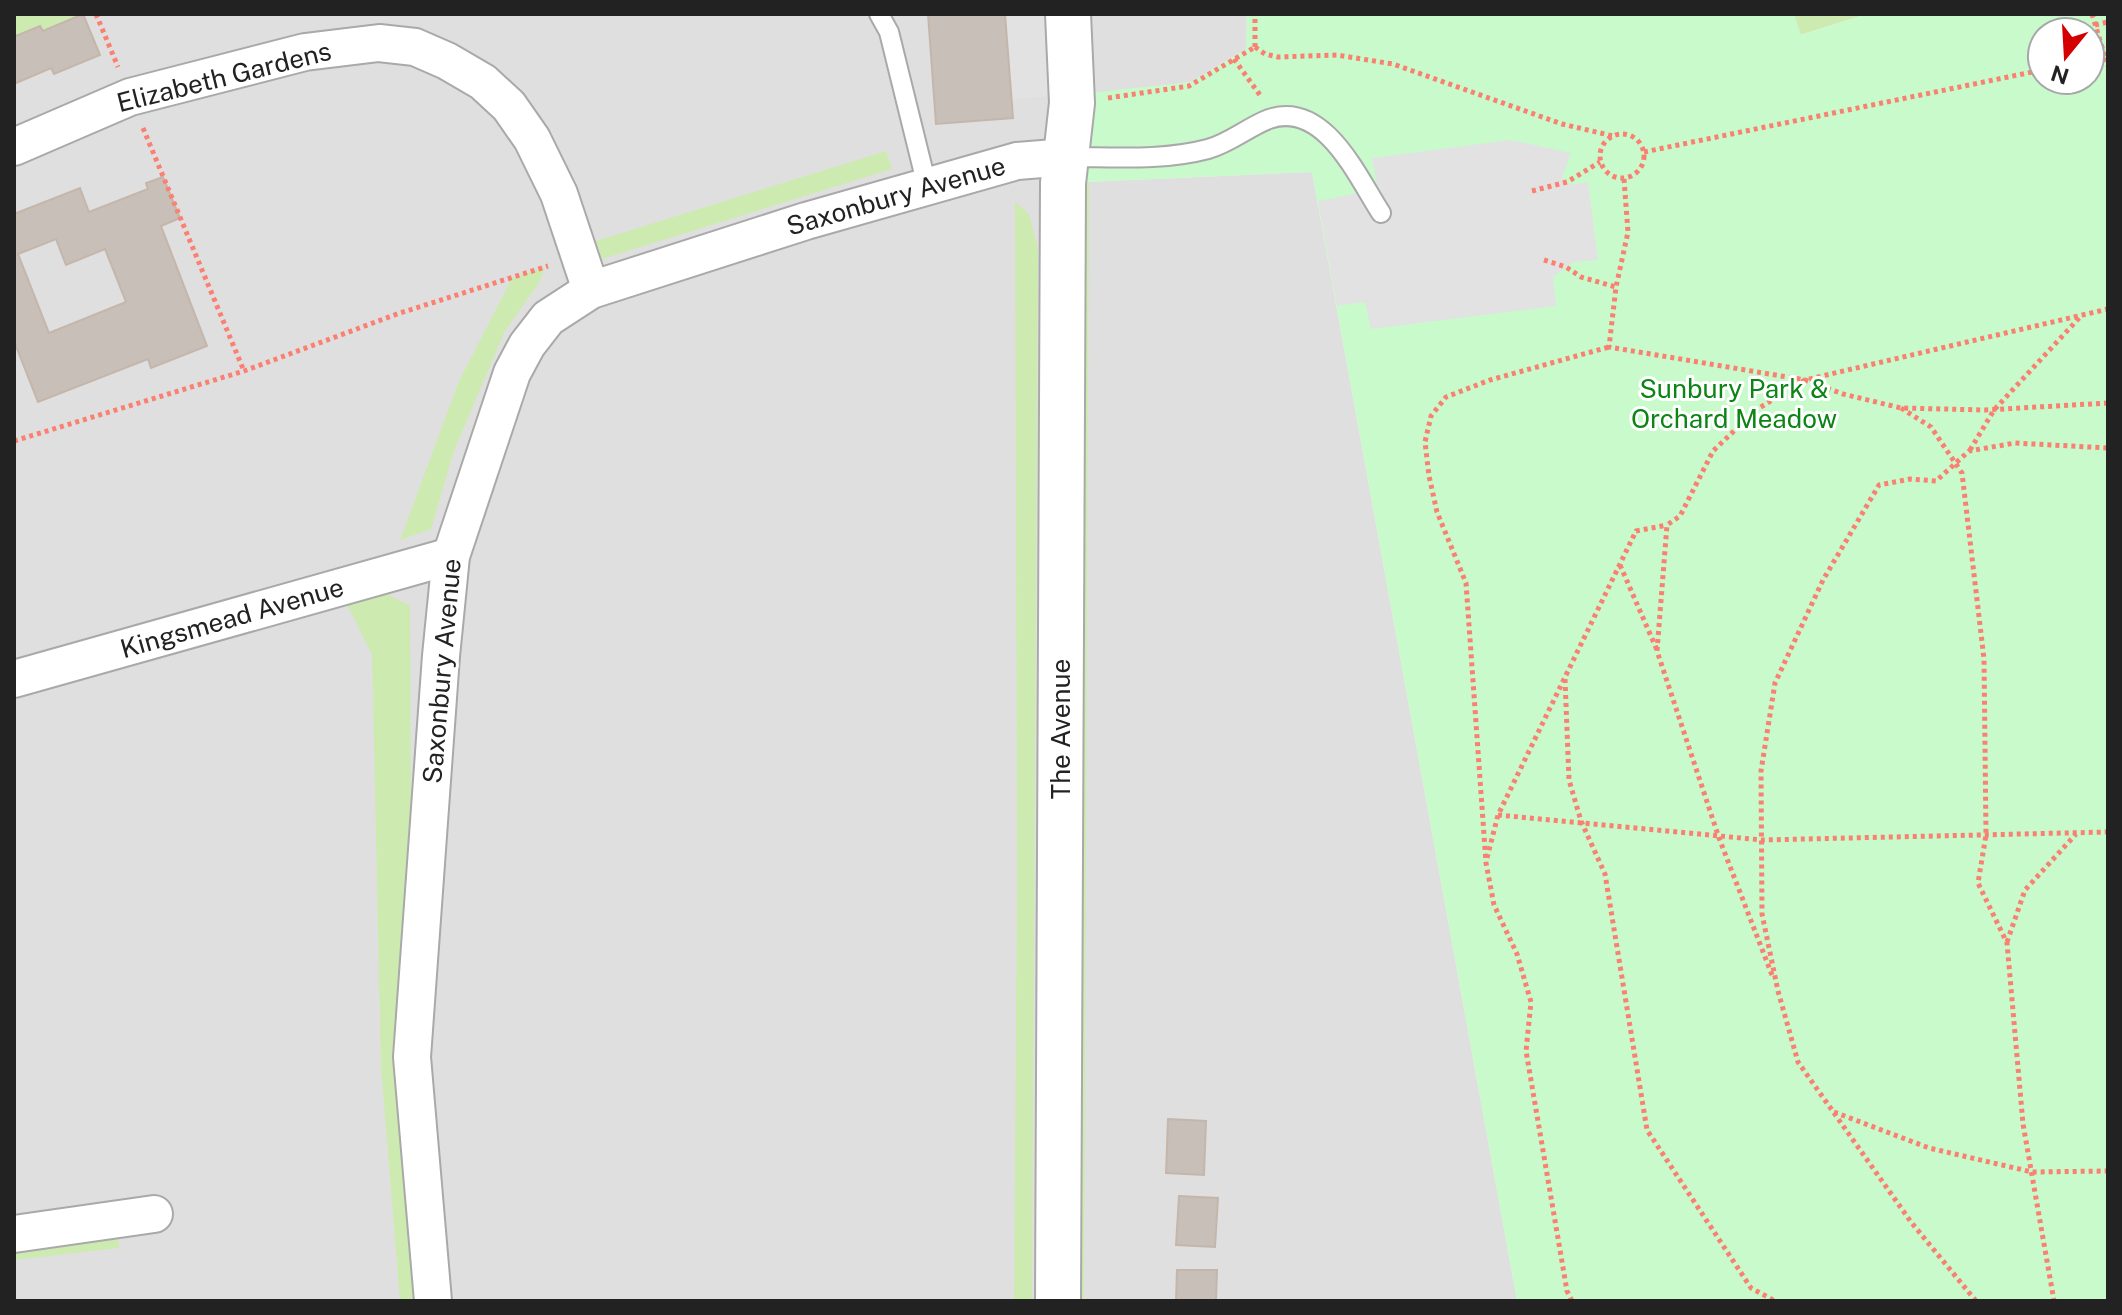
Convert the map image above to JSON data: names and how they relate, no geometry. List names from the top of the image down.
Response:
{
  "streets": {
    "street": [
      "Elizabeth Gardens",
      "Saxonbury Avenue",
      "Kingsmead Avenue",
      "The Avenue"
    ]
  },
  "crossings": [
    ["Elizabeth Gardens", "Saxonbury Avenue"],
    ["Saxonbury Avenue", "Kingsmead Avenue"],
    ["Saxonbury Avenue", "The Avenue"]
  ],
  "parks": ["Sunbury Park & Orchard Meadow"],
  "north": "bottom"
}
